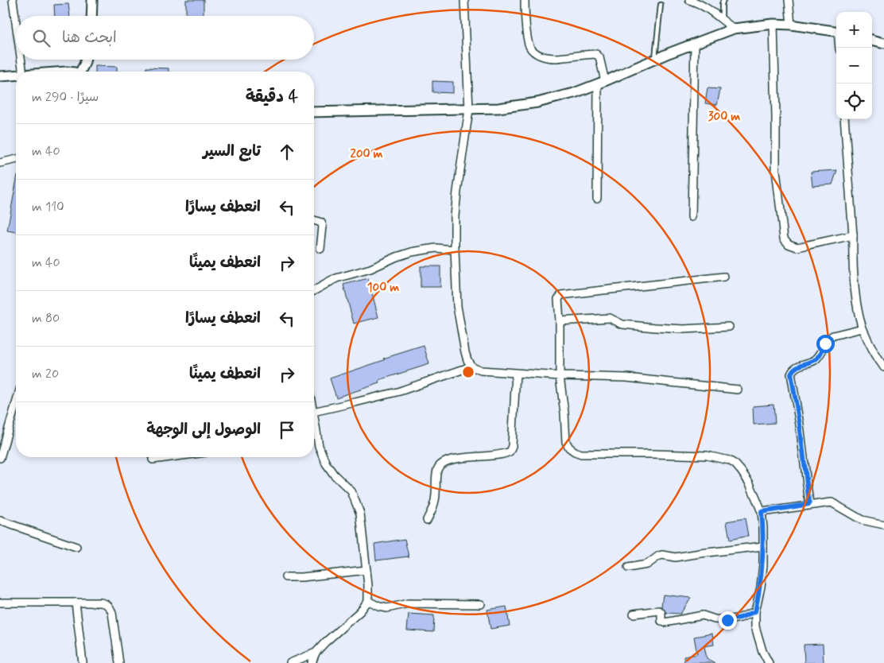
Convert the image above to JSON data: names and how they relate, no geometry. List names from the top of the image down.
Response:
{
  "page": {
    "map_buttons": ["+", "−"],
    "search": "ابحث هنا",
    "heading": ["4 دقيقة", "سيرًا · 290 m"],
    "list": [
      ["تابع السير", "40 m"],
      ["انعطف يسارًا", "110 m"],
      ["انعطف يمينًا", "40 m"],
      ["انعطف يسارًا", "80 m"],
      ["انعطف يمينًا", "20 m"],
      "الوصول إلى الوجهة"
    ]
  },
  "rings": ["300 m", "200 m", "100 m"]
}
